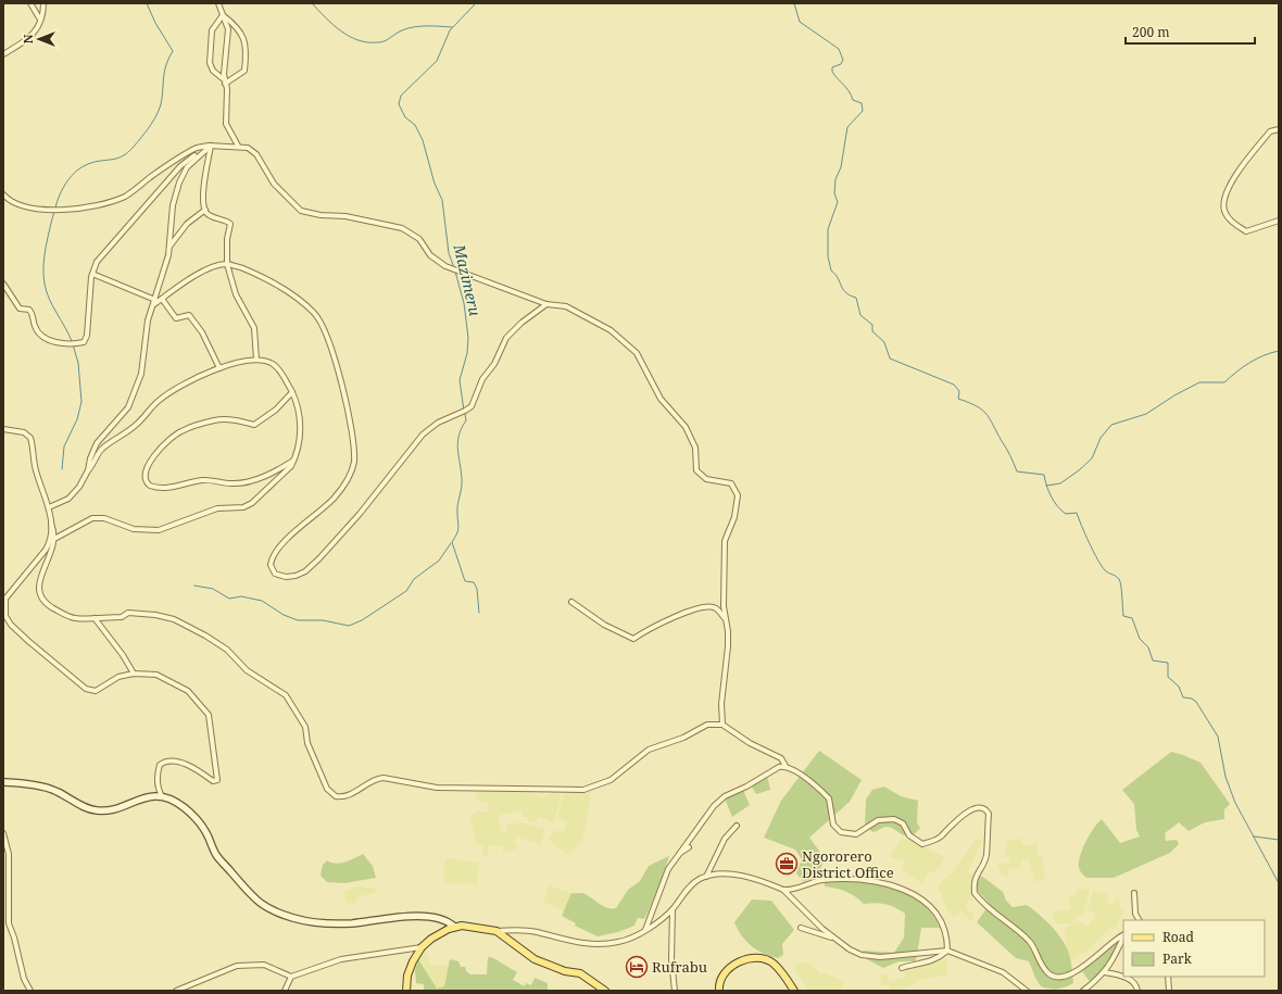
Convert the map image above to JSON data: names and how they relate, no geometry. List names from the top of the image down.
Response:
{
  "water": ["Mazimeru"],
  "places": {
    "office": ["Ngororero District Office"],
    "hotel": ["Rufrabu"]
  },
  "legend": ["Road", "Park"],
  "scale_bar": "200 m",
  "north": "left"
}
